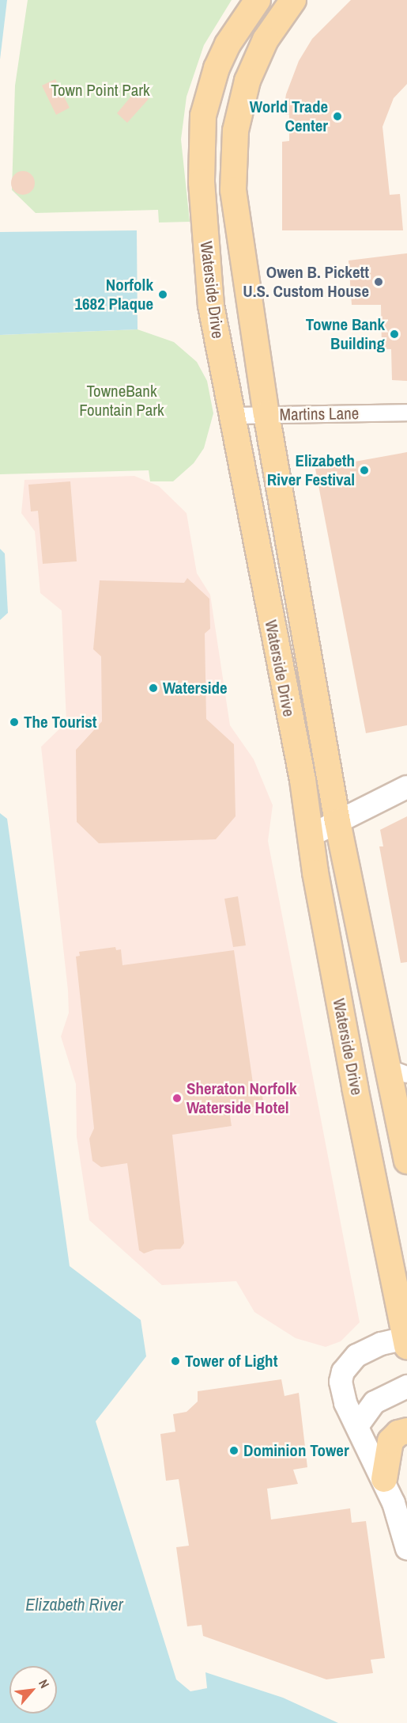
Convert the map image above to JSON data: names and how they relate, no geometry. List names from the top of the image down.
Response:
{
  "streets": {
    "main road": ["Waterside Drive"],
    "street": ["Martins Lane"]
  },
  "crossings": [
    ["Waterside Drive", "Martins Lane"]
  ],
  "water": ["Elizabeth River"],
  "parks": ["Town Point Park", "TowneBank Fountain Park"],
  "places": [
    "World Trade Center",
    "Owen B. Pickett U.S. Custom House",
    "Norfolk 1682 Plaque",
    "Towne Bank Building",
    "Elizabeth River Festival",
    "Waterside",
    "The Tourist",
    "Sheraton Norfolk Waterside Hotel",
    "Tower of Light",
    "Dominion Tower"
  ],
  "north": "top right"
}
